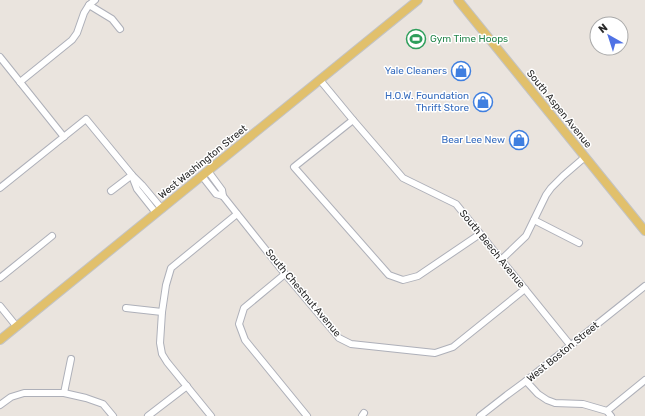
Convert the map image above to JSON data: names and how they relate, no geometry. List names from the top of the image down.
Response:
{
  "streets": {
    "main road": ["South Aspen Avenue", "West Washington Street"],
    "street": ["South Beech Avenue", "South Chestnut Avenue", "West Boston Street"]
  },
  "crossings": [
    ["West Washington Street", "South Beech Avenue"],
    ["West Washington Street", "South Chestnut Avenue"],
    ["South Beech Avenue", "South Chestnut Avenue"],
    ["South Beech Avenue", "West Boston Street"]
  ],
  "places": {
    "sports": ["Gym Time Hoops"],
    "shop": ["Yale Cleaners", "H.O.W. Foundation Thrift Store", "Bear Lee New"]
  },
  "north": "top left"
}
